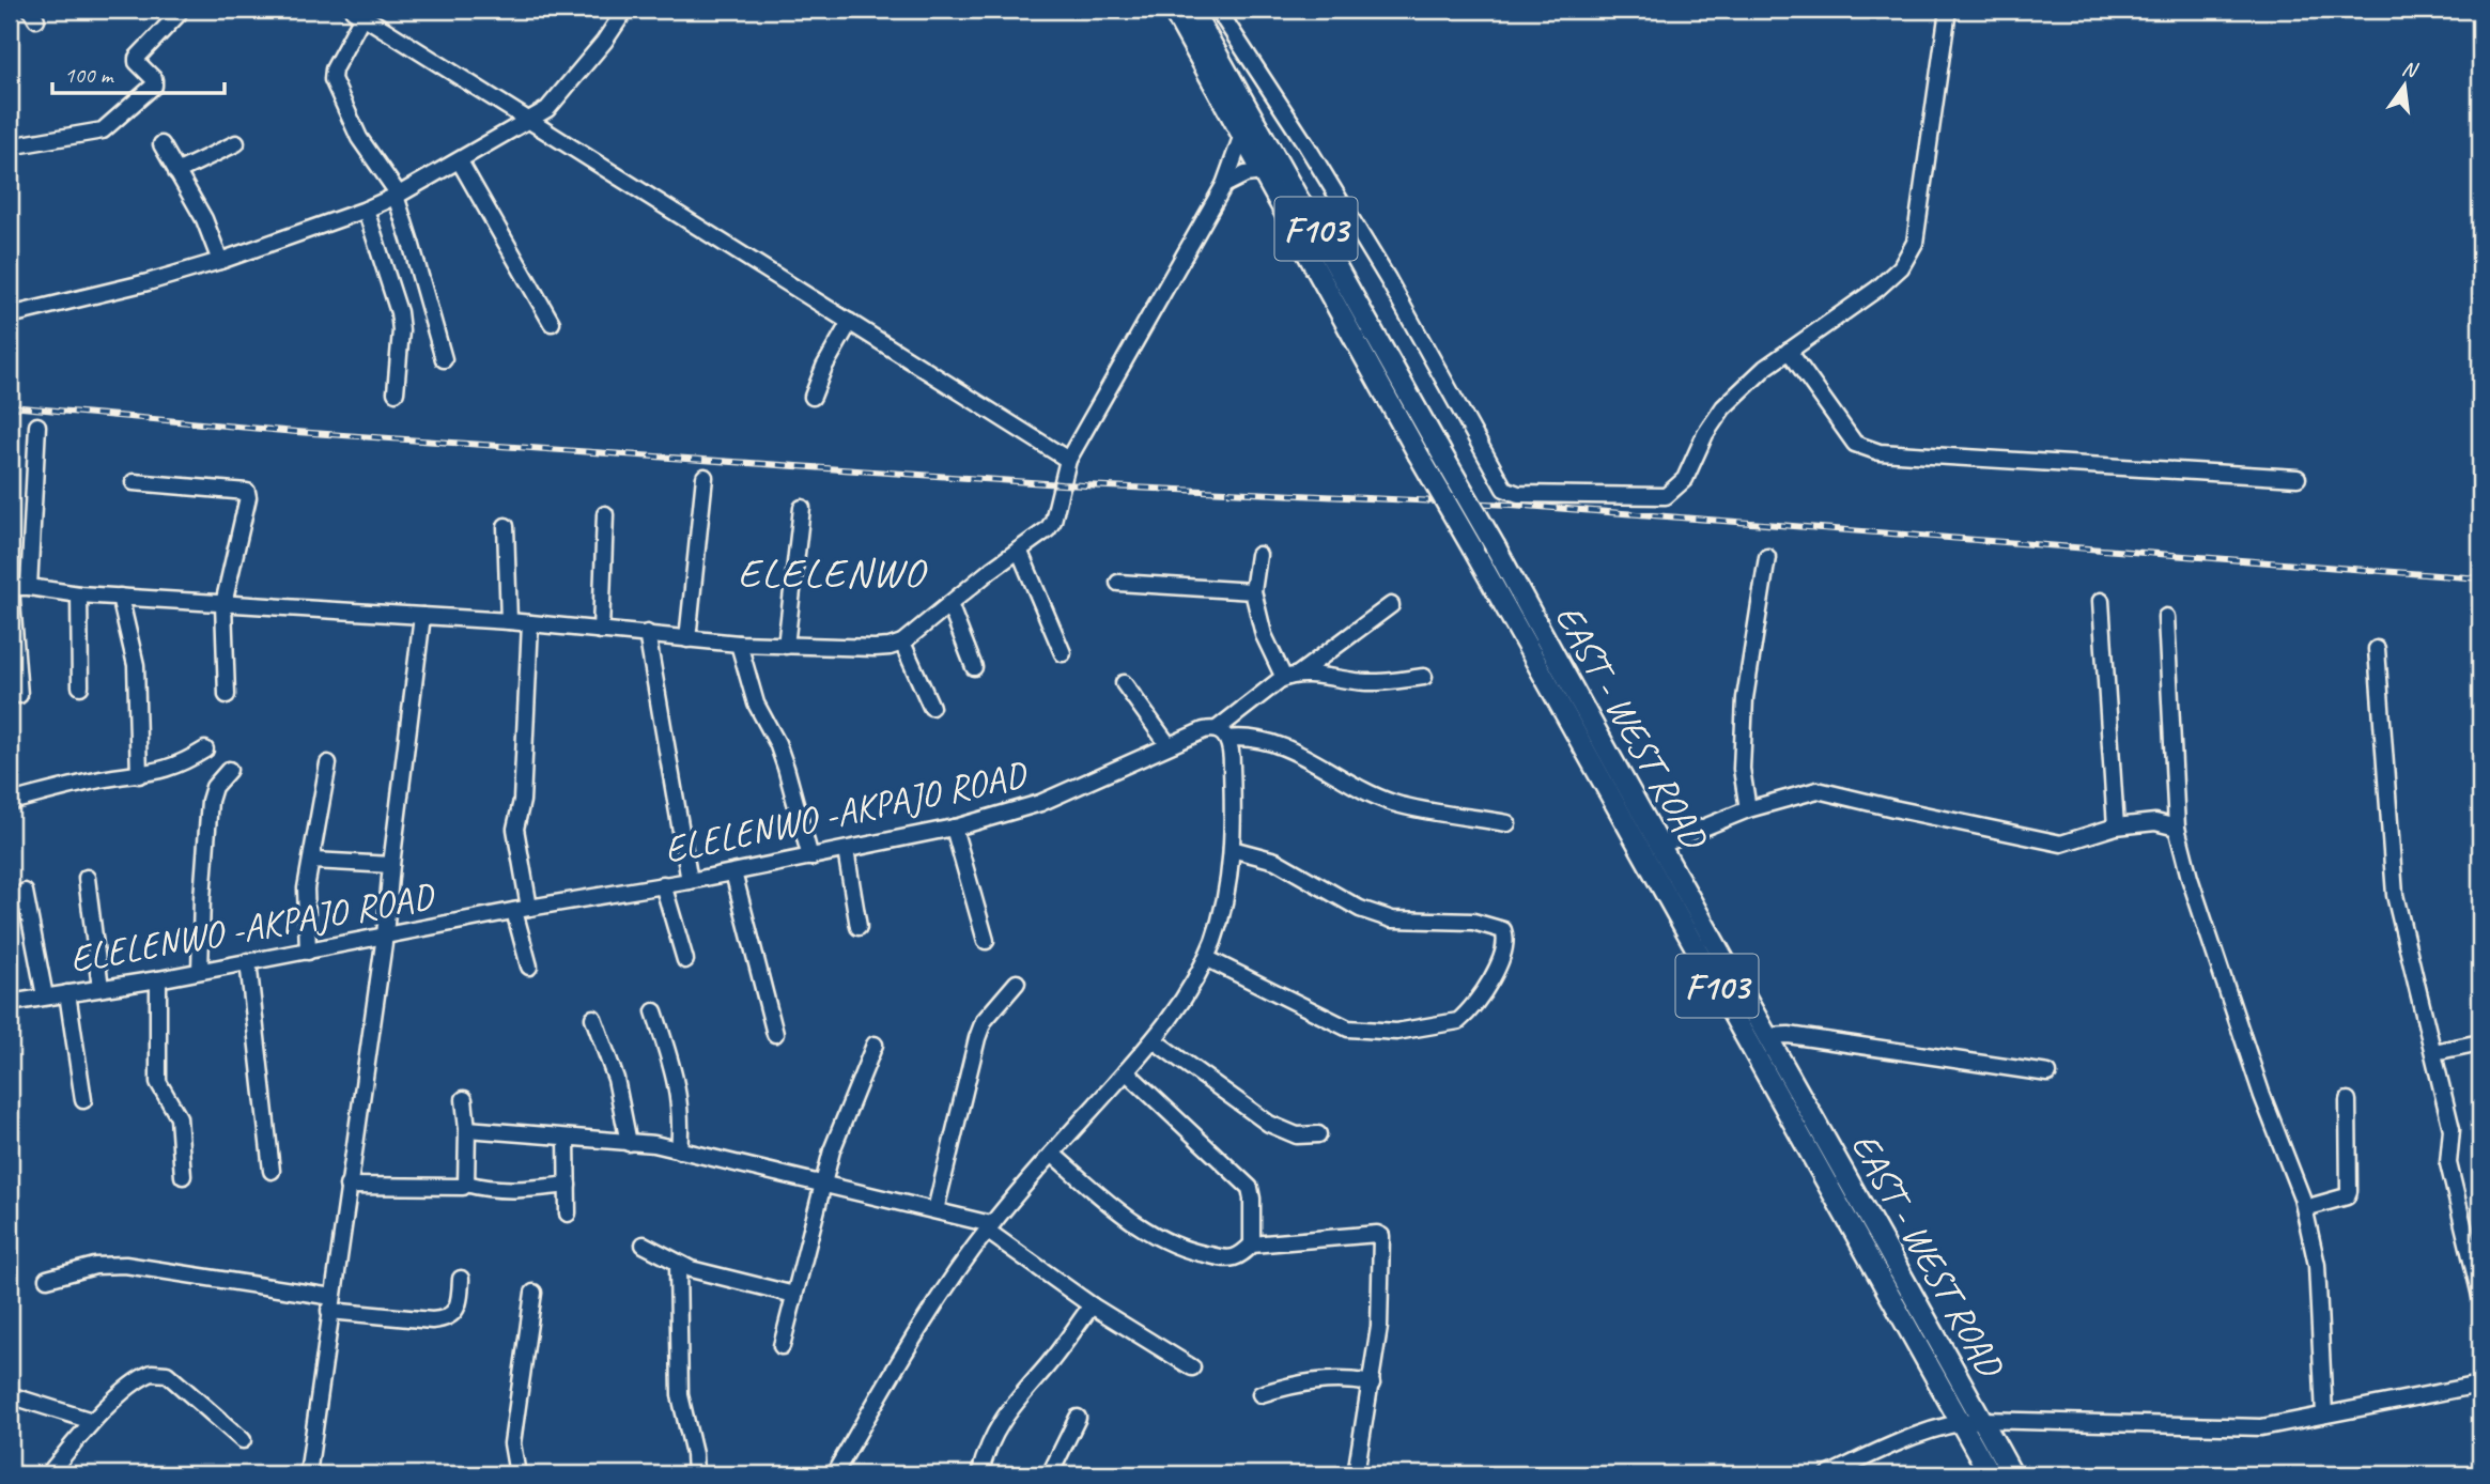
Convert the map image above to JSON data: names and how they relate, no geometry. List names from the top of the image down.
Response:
{
  "streets": {
    "main road": ["F103", "EAST - WEST ROAD"],
    "street": ["ELELENWO -AKPAJO ROAD"]
  },
  "districts": ["ELELENWO"],
  "scale_bar": "100 m",
  "north": "top"
}
